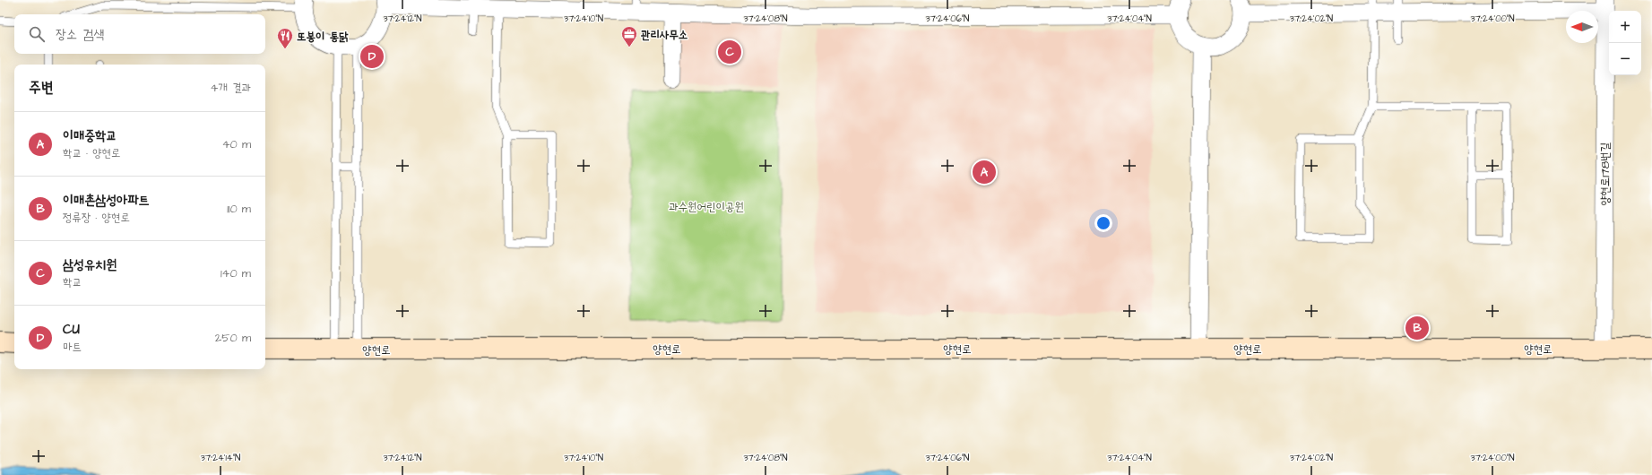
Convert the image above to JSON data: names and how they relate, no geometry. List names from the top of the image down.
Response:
{
  "streets": {
    "main road": ["양현로"],
    "street": ["양현로178번길"]
  },
  "crossings": [
    ["양현로178번길", "양현로"]
  ],
  "parks": ["과수원어린이공원"],
  "places": {
    "office": ["관리사무소"],
    "restaurant": ["또봉이 통닭"]
  },
  "north": "left",
  "page": {
    "map_buttons": ["+", "−"],
    "search": "장소 검색",
    "pins": [
      "C",
      "D",
      "A",
      "B"
    ],
    "heading": ["주변", "4개 결과"],
    "list": [
      {
        "mark": "A",
        "name": "이매중학교",
        "note": "학교 · 양현로",
        "value": "40 m"
      },
      {
        "mark": "B",
        "name": "이매촌삼성아파트",
        "note": "정류장 · 양현로",
        "value": "110 m"
      },
      {
        "mark": "C",
        "name": "삼성유치원",
        "note": "학교",
        "value": "140 m"
      },
      {
        "mark": "D",
        "name": "CU",
        "note": "마트",
        "value": "250 m"
      }
    ]
  },
  "coordinates": [
    "37°24'12\"N",
    "37°24'10\"N",
    "37°24'08\"N",
    "37°24'06\"N",
    "37°24'04\"N",
    "37°24'02\"N",
    "37°24'00\"N",
    "37°24'14\"N"
  ]
}
